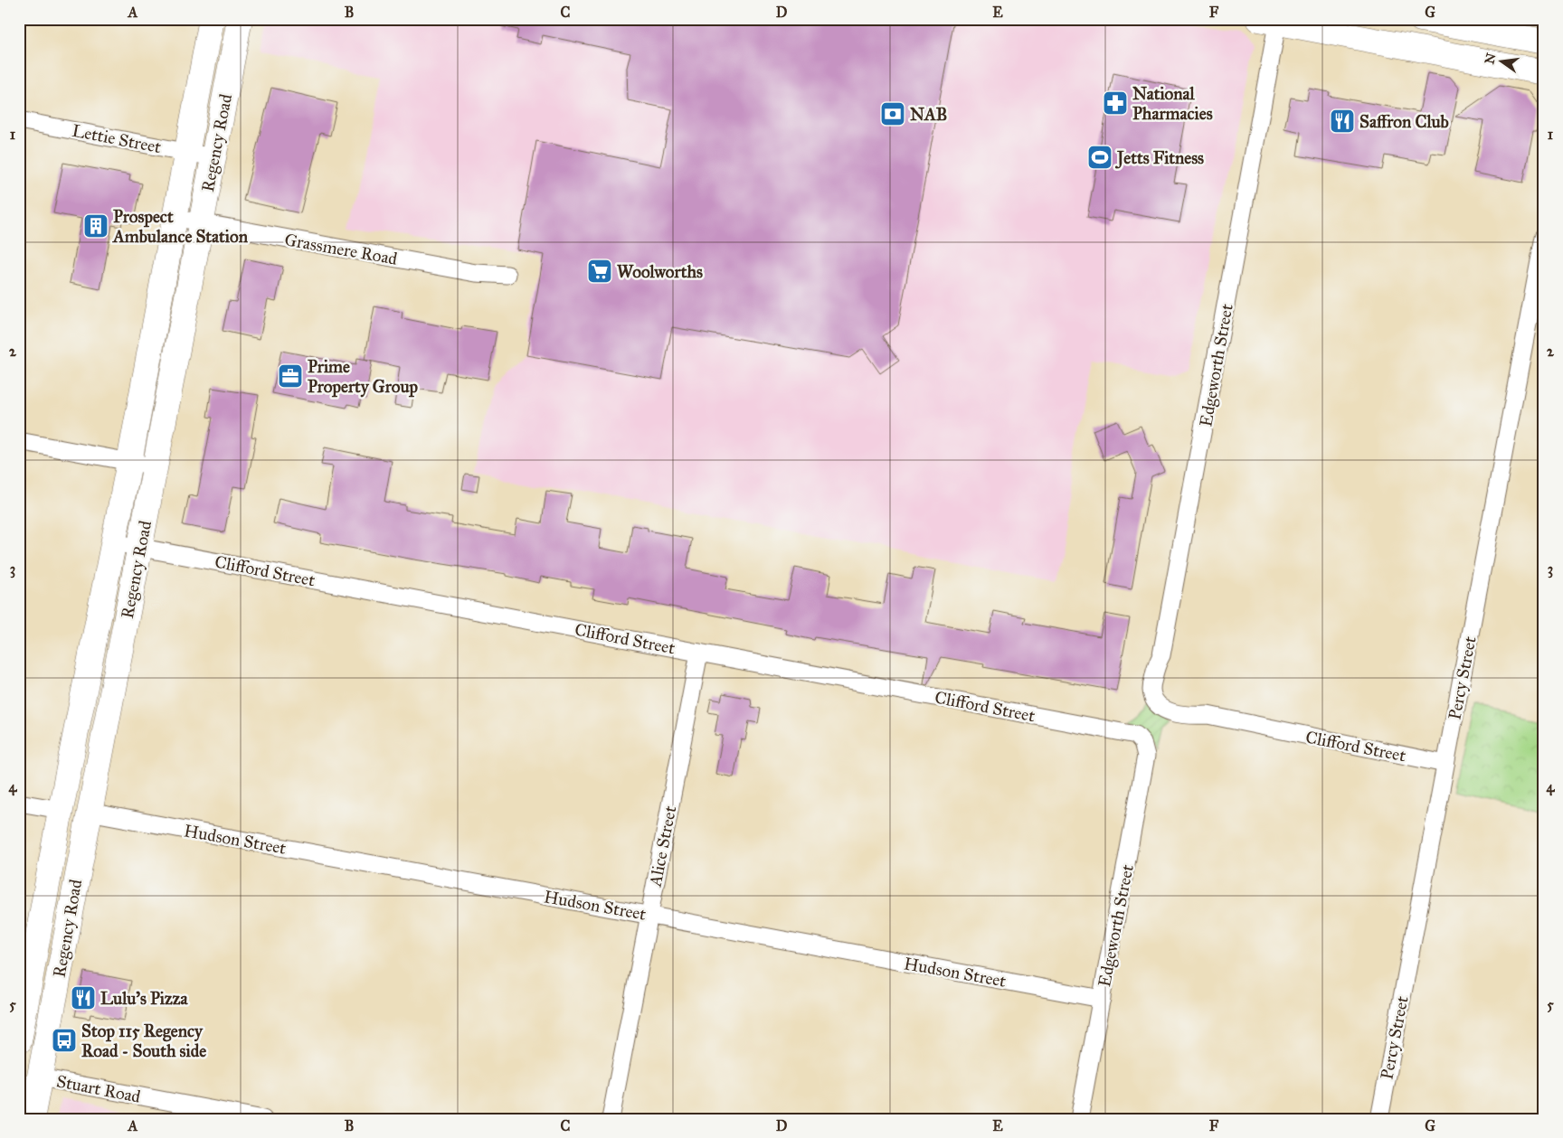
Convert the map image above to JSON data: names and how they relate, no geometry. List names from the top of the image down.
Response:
{
  "streets": {
    "main road": ["Regency Road"],
    "street": [
      "Lettie Street",
      "Grassmere Road",
      "Edgeworth Street",
      "Clifford Street",
      "Percy Street",
      "Hudson Street",
      "Alice Street",
      "Stuart Road"
    ]
  },
  "crossings": [
    ["Lettie Street", "Regency Road"],
    ["Regency Road", "Grassmere Road"],
    ["Regency Road", "Clifford Street"],
    ["Regency Road", "Hudson Street"],
    ["Regency Road", "Stuart Road"],
    ["Edgeworth Street", "Clifford Street"],
    ["Edgeworth Street", "Hudson Street"],
    ["Clifford Street", "Percy Street"],
    ["Clifford Street", "Alice Street"],
    ["Hudson Street", "Alice Street"]
  ],
  "places": {
    "pharmacy": ["National Pharmacies"],
    "bank": ["NAB"],
    "restaurant": ["Saffron Club", "Lulu's Pizza"],
    "sports": ["Jetts Fitness"],
    "building": ["Prospect Ambulance Station"],
    "supermarket": ["Woolworths"],
    "office": ["Prime Property Group"],
    "bus stop": ["Stop 115 Regency Road - South side"]
  },
  "north": "left",
  "grid": {
    "columns": [
      "A",
      "B",
      "C",
      "D",
      "E",
      "F",
      "G"
    ],
    "rows": [
      "1",
      "2",
      "3",
      "4",
      "5"
    ]
  }
}
